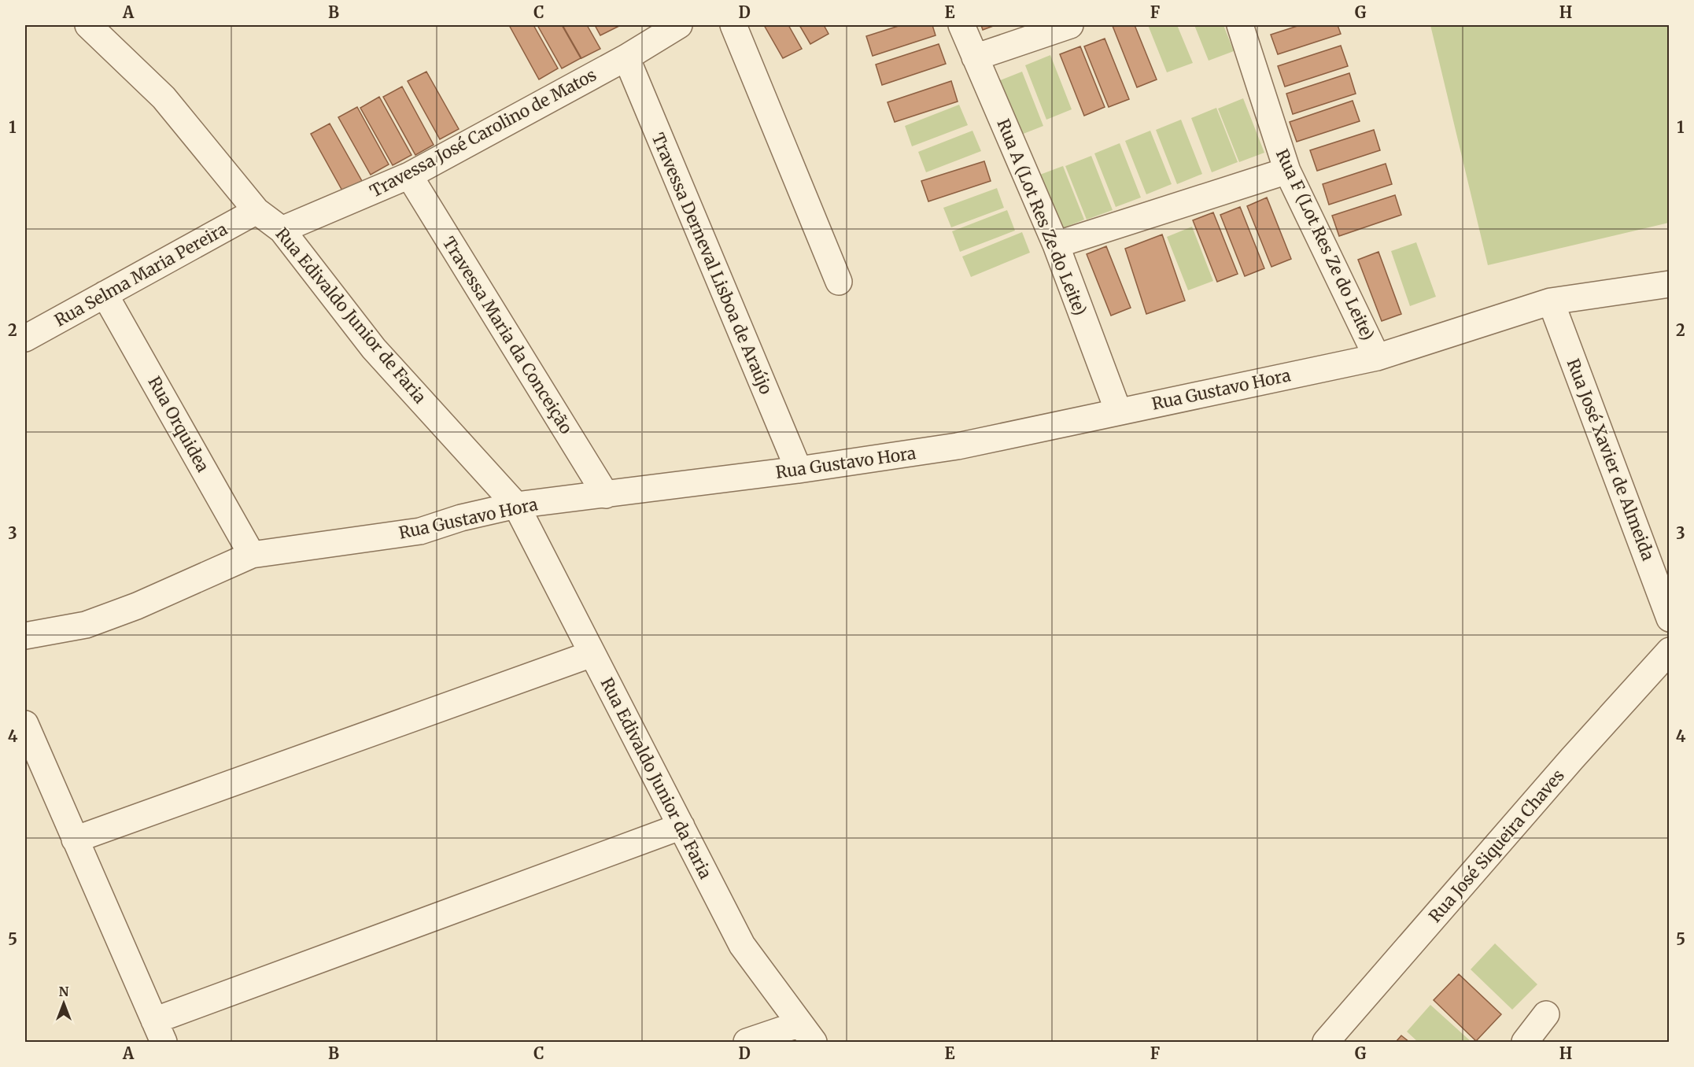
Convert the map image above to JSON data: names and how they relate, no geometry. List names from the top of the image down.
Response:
{
  "streets": {
    "street": [
      "Travessa José Carolino de Matos",
      "Rua A (Lot Res Ze do Leite)",
      "Rua F (Lot Res Ze do Leite)",
      "Travessa Derneval Lisboa de Araújo",
      "Rua Selma Maria Pereira",
      "Rua Edivaldo Junior de Faria",
      "Travessa Maria da Conceição",
      "Rua Gustavo Hora",
      "Rua Orquidea",
      "Rua José Xavier de Almeida",
      "Rua Edivaldo Junior da Faria",
      "Rua José Siqueira Chaves"
    ]
  },
  "crossings": [
    ["Travessa José Carolino de Matos", "Travessa Derneval Lisboa de Araújo"],
    ["Travessa José Carolino de Matos", "Rua Edivaldo Junior de Faria"],
    ["Travessa José Carolino de Matos", "Travessa Maria da Conceição"],
    ["Rua A (Lot Res Ze do Leite)", "Rua Gustavo Hora"],
    ["Rua F (Lot Res Ze do Leite)", "Rua Gustavo Hora"],
    ["Travessa Derneval Lisboa de Araújo", "Rua Gustavo Hora"],
    ["Rua Selma Maria Pereira", "Rua Edivaldo Junior de Faria"],
    ["Rua Selma Maria Pereira", "Rua Orquidea"],
    ["Rua Edivaldo Junior de Faria", "Rua Gustavo Hora"],
    ["Rua Edivaldo Junior de Faria", "Rua Edivaldo Junior da Faria"],
    ["Travessa Maria da Conceição", "Rua Gustavo Hora"],
    ["Rua Gustavo Hora", "Rua Orquidea"],
    ["Rua Gustavo Hora", "Rua José Xavier de Almeida"],
    ["Rua Gustavo Hora", "Rua Edivaldo Junior da Faria"]
  ],
  "north": "top",
  "grid": {
    "columns": [
      "A",
      "B",
      "C",
      "D",
      "E",
      "F",
      "G",
      "H"
    ],
    "rows": [
      "1",
      "2",
      "3",
      "4",
      "5"
    ]
  }
}
